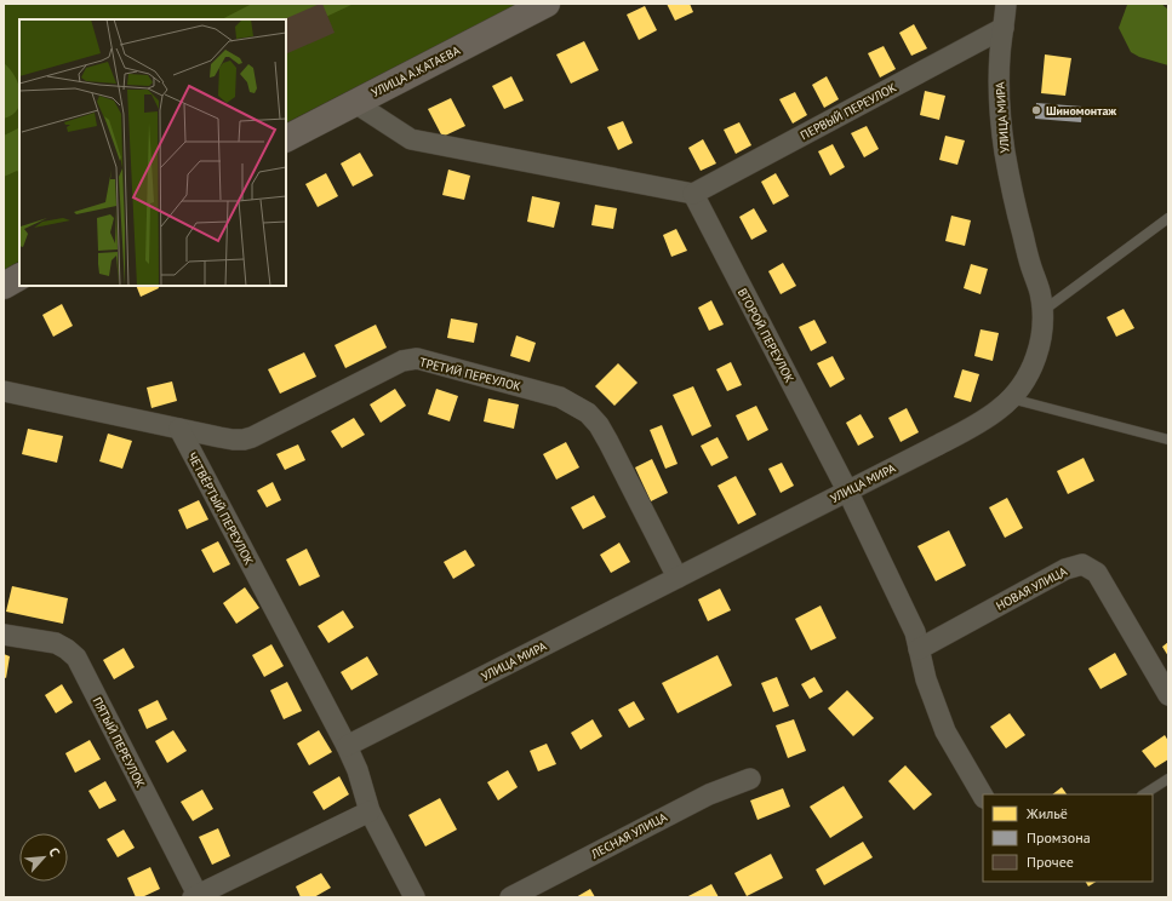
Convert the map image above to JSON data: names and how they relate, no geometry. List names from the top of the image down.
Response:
{
  "streets": {
    "street": [
      "УЛИЦА А.КАТАЕВА",
      "ПЕРВЫЙ ПЕРЕУЛОК",
      "УЛИЦА МИРА",
      "ВТОРОЙ ПЕРЕУЛОК",
      "ТРЕТИЙ ПЕРЕУЛОК",
      "ЧЕТВЁРТЫЙ ПЕРЕУЛОК",
      "НОВАЯ УЛИЦА",
      "ПЯТЫЙ ПЕРЕУЛОК",
      "ЛЕСНАЯ УЛИЦА"
    ]
  },
  "crossings": [
    ["ПЕРВЫЙ ПЕРЕУЛОК", "УЛИЦА МИРА"],
    ["ПЕРВЫЙ ПЕРЕУЛОК", "ВТОРОЙ ПЕРЕУЛОК"],
    ["УЛИЦА МИРА", "ВТОРОЙ ПЕРЕУЛОК"],
    ["УЛИЦА МИРА", "ТРЕТИЙ ПЕРЕУЛОК"],
    ["УЛИЦА МИРА", "ЧЕТВЁРТЫЙ ПЕРЕУЛОК"],
    ["ВТОРОЙ ПЕРЕУЛОК", "НОВАЯ УЛИЦА"],
    ["ТРЕТИЙ ПЕРЕУЛОК", "ЧЕТВЁРТЫЙ ПЕРЕУЛОК"]
  ],
  "places": ["Шиномонтаж"],
  "legend": ["Жильё", "Промзона", "Прочее"],
  "north": "top right"
}
